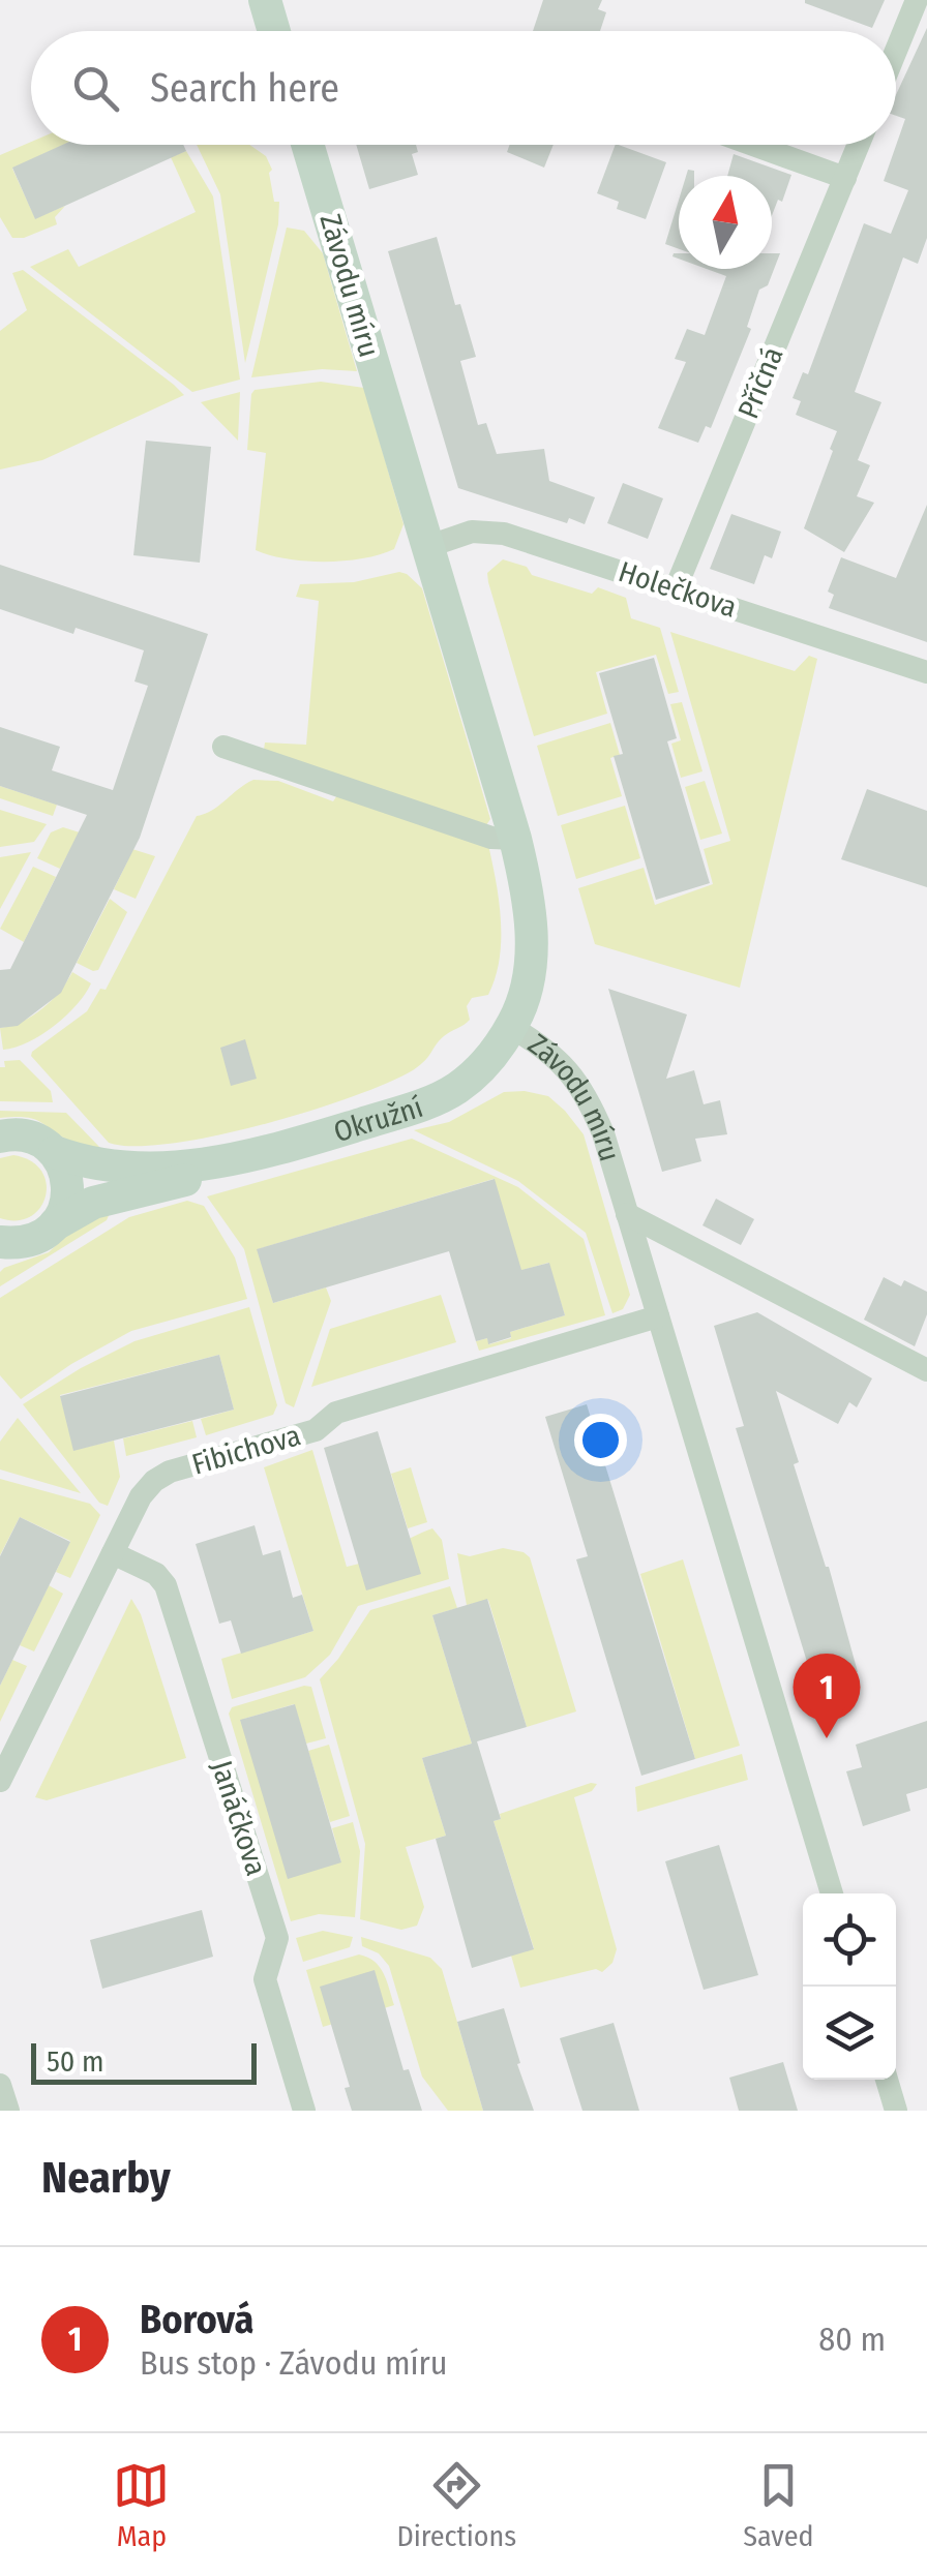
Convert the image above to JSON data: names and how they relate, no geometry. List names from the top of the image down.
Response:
{
  "streets": {
    "main road": ["Závodu míru", "Okružní"],
    "street": [
      "Příčná",
      "Holečkova",
      "Fibichova",
      "Janáčkova"
    ]
  },
  "crossings": [
    ["Závodu míru", "Holečkova"],
    ["Závodu míru", "Okružní"],
    ["Závodu míru", "Fibichova"],
    ["Příčná", "Holečkova"],
    ["Fibichova", "Janáčkova"]
  ],
  "scale_bar": "50 m",
  "north": "top",
  "page": {
    "search": "Search here",
    "pins": "1",
    "scale": "50 m",
    "heading": "Nearby",
    "list": [
      {
        "mark": "1",
        "name": "Borová",
        "note": "Bus stop · Závodu míru",
        "value": "80 m"
      }
    ],
    "nav": ["Map", "Directions", "Saved"]
  }
}
